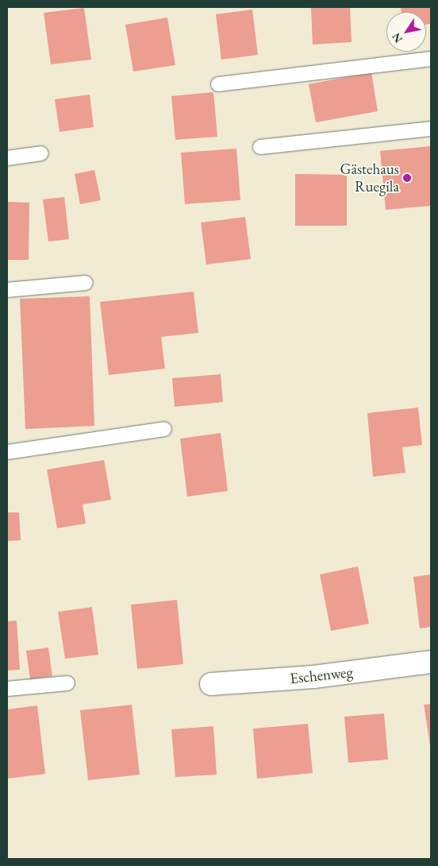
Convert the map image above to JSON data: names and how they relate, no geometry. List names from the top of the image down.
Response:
{
  "streets": {
    "street": ["Eschenweg"]
  },
  "places": ["Gästehaus Ruegila"],
  "north": "bottom left"
}
